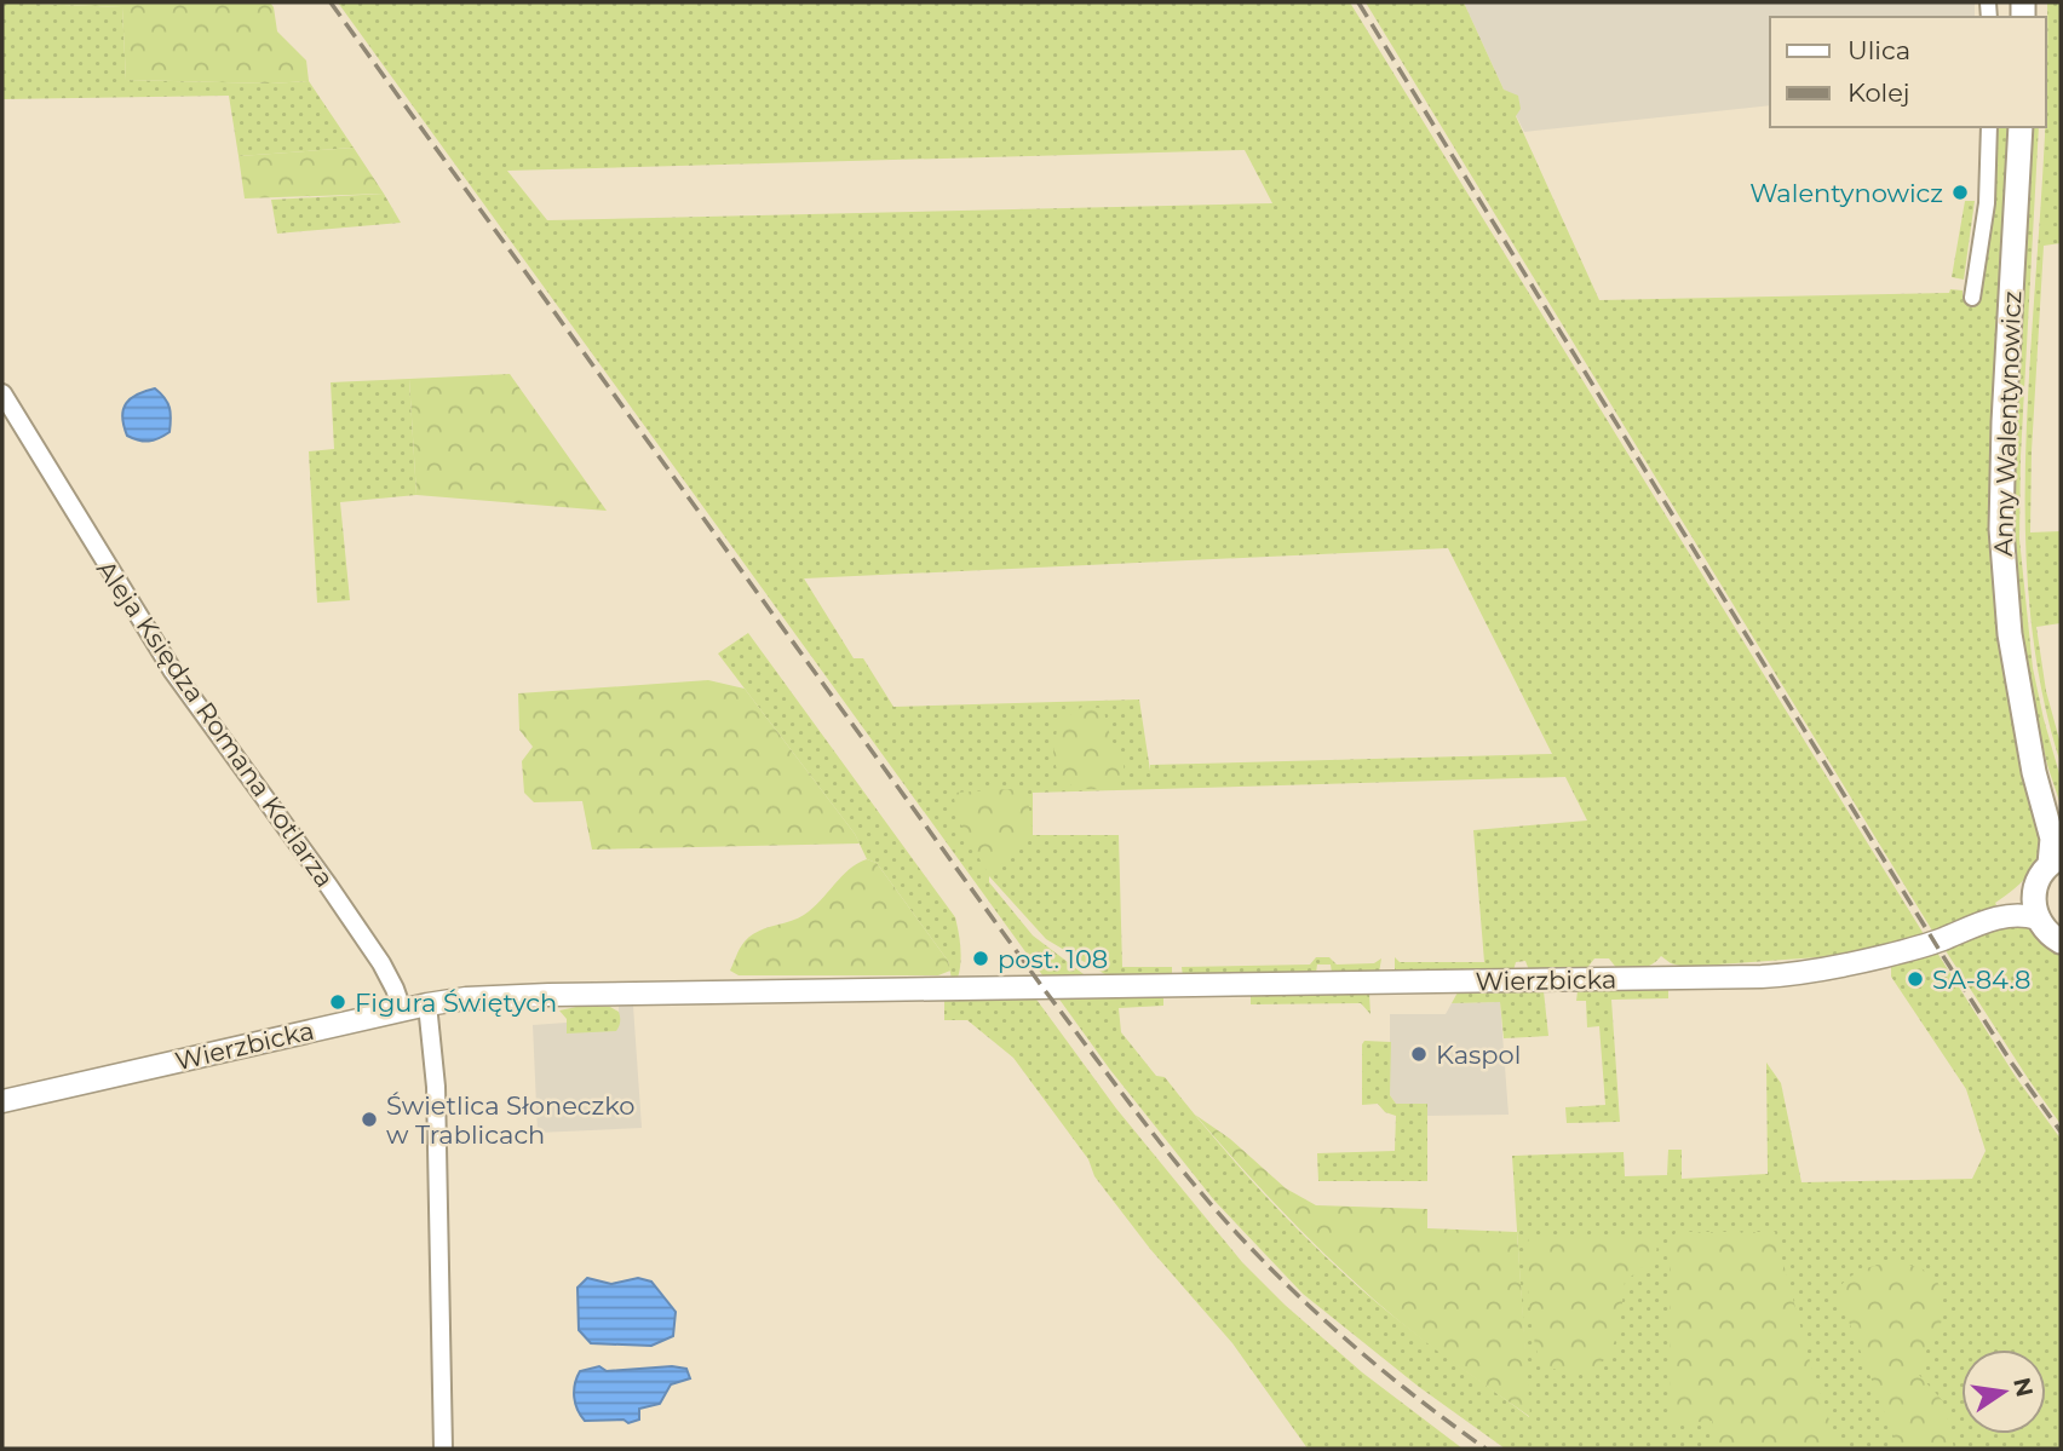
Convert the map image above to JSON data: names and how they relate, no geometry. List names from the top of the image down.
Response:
{
  "streets": {
    "main road": ["Anny Walentynowicz", "Wierzbicka"],
    "street": ["Aleja Księdza Romana Kotlarza"]
  },
  "crossings": [
    ["Aleja Księdza Romana Kotlarza", "Wierzbicka"]
  ],
  "places": [
    "Walentynowicz",
    "post. 108",
    "SA-84.8",
    "Figura Świętych",
    "Kaspol",
    "Świetlica Słoneczko w Trablicach"
  ],
  "legend": ["Ulica", "Kolej"],
  "north": "right"
}
